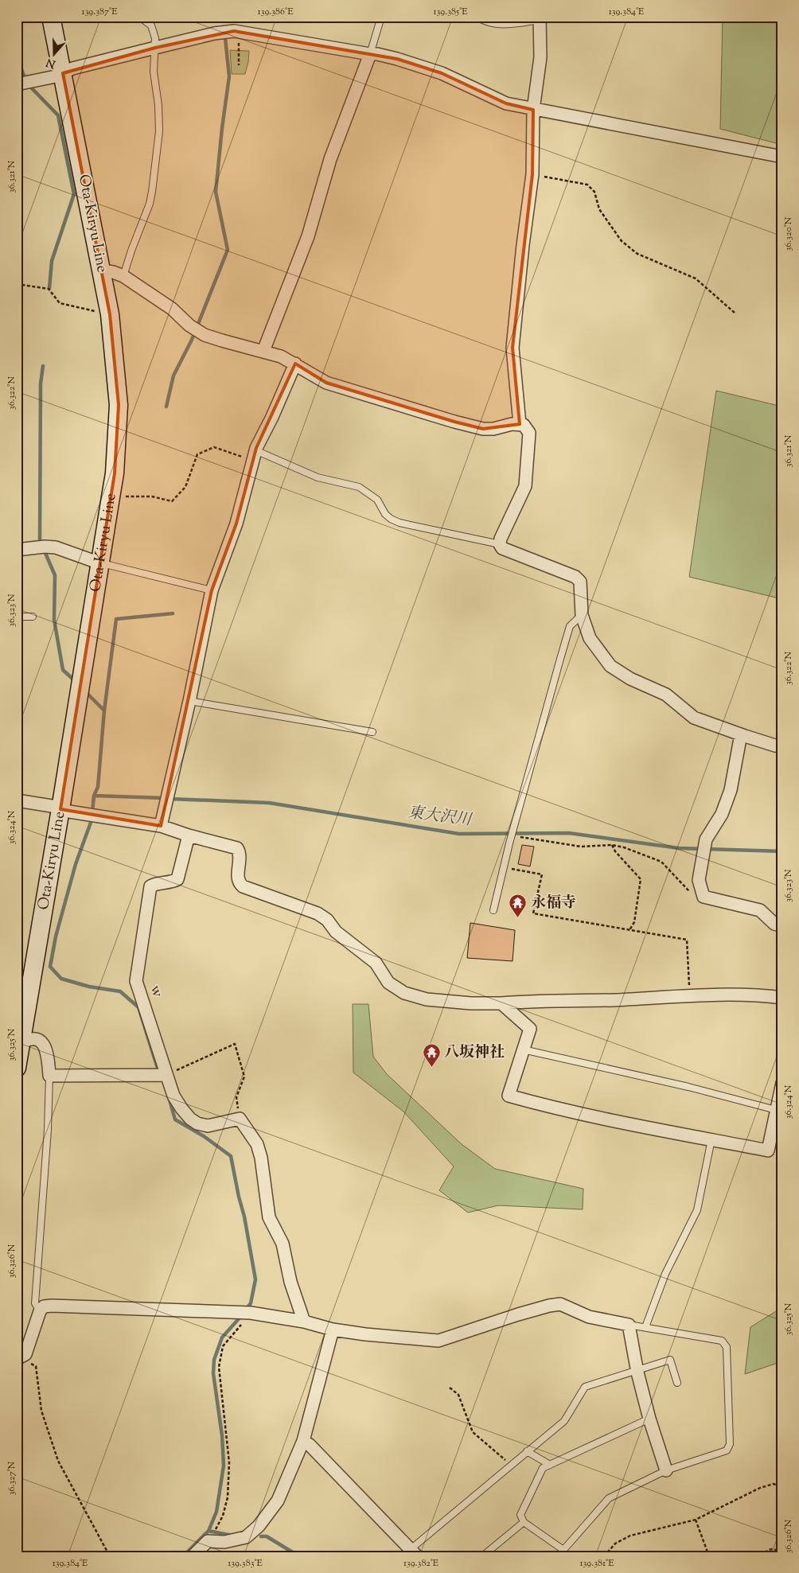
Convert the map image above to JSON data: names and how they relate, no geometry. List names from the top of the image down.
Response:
{
  "streets": {
    "main road": ["Ota-Kiryu Line"],
    "street": ["w"]
  },
  "water": ["東大沢川"],
  "places": {
    "temple": ["永福寺", "八坂神社"]
  },
  "north": "bottom",
  "coordinates": [
    "139.387°E",
    "139.386°E",
    "139.385°E",
    "139.384°E",
    "36.321°N",
    "36.320°N",
    "36.322°N",
    "36.323°N",
    "36.324°N",
    "36.325°N",
    "36.326°N",
    "36.327°N",
    "139.383°E",
    "139.382°E",
    "139.381°E"
  ]
}
